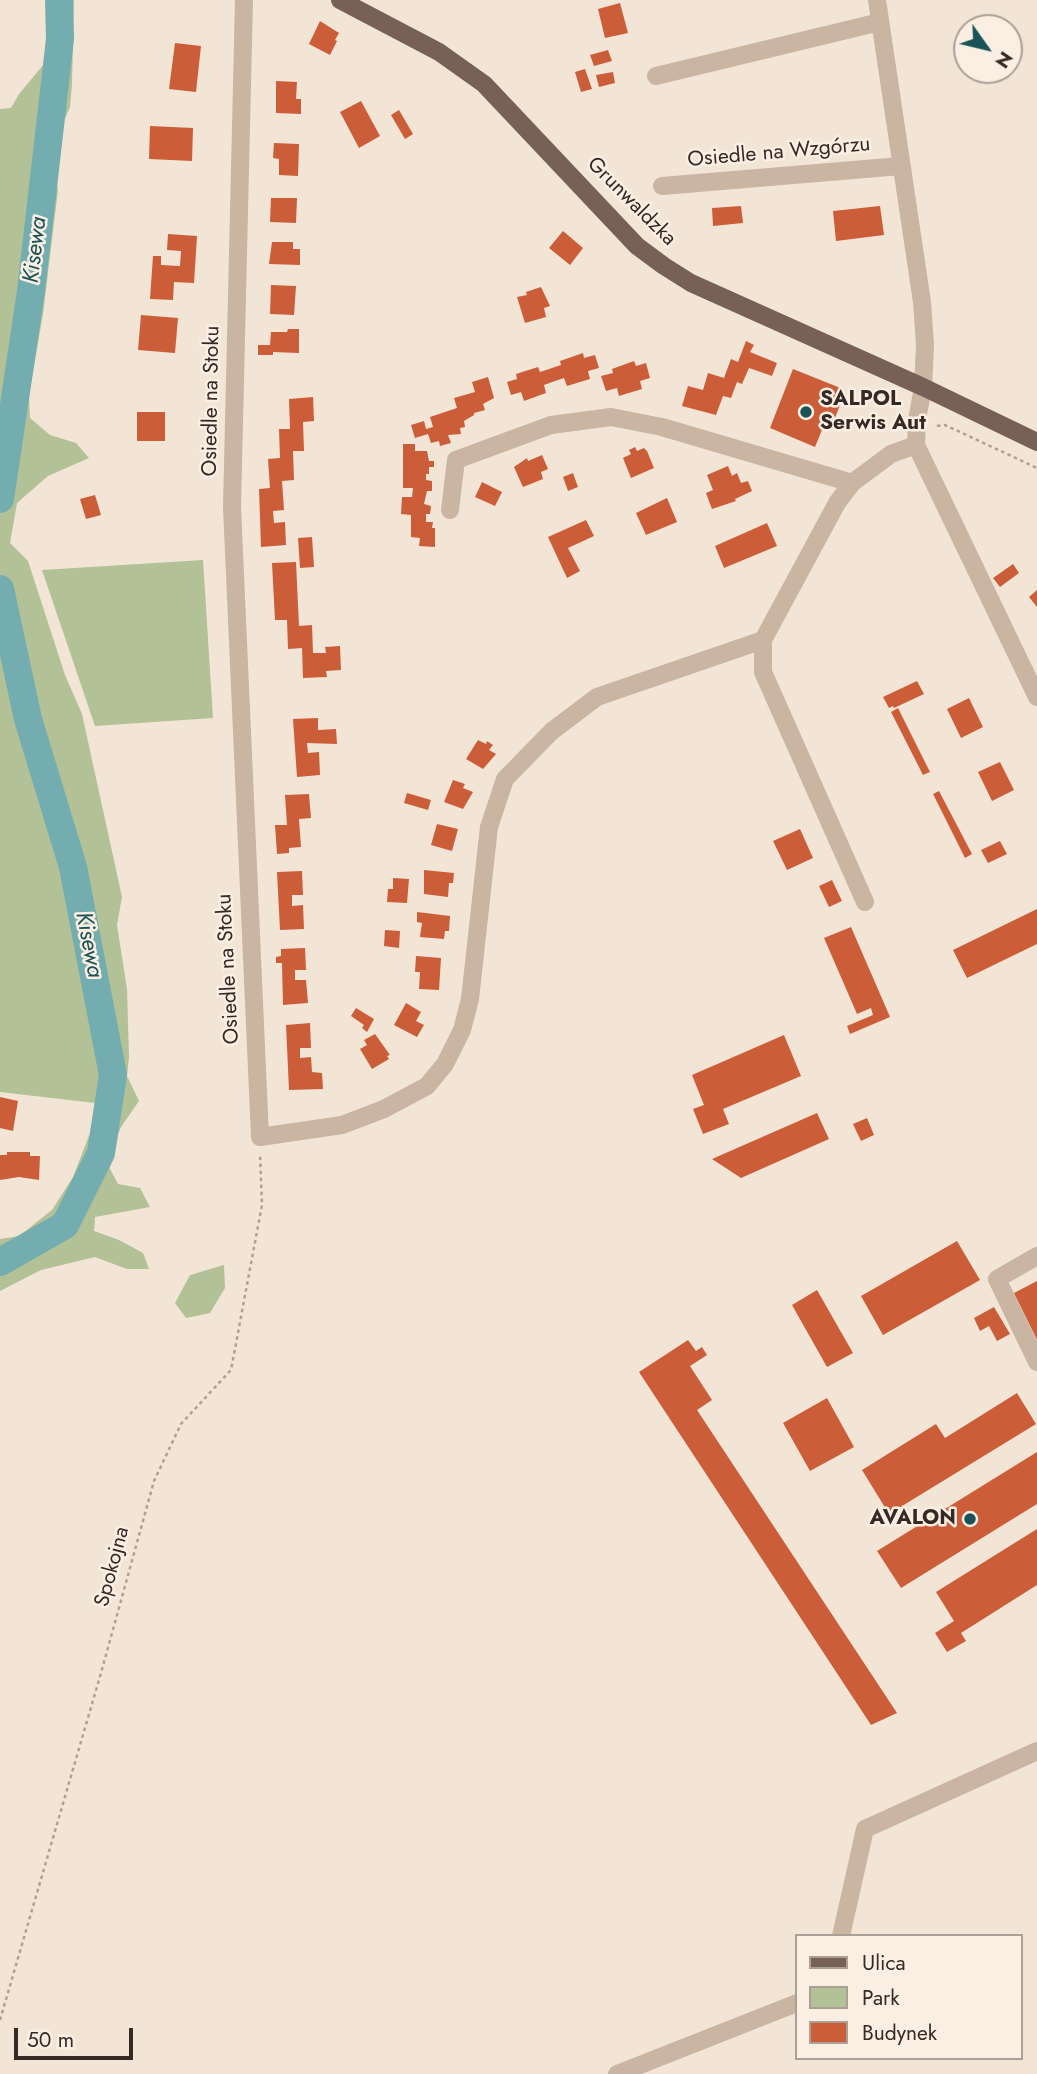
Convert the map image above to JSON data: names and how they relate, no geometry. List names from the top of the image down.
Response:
{
  "streets": {
    "main road": ["Grunwaldzka"],
    "street": ["Osiedle na Wzgórzu", "Osiedle na Stoku"],
    "path": ["Spokojna"]
  },
  "crossings": [
    ["Osiedle na Wzgórzu", "Grunwaldzka"],
    ["Osiedle na Stoku", "Spokojna"]
  ],
  "water": ["Kisewa"],
  "places": ["SALPOL Serwis Aut", "AVALON"],
  "legend": ["Ulica", "Park", "Budynek"],
  "scale_bar": "50 m",
  "north": "bottom right"
}
